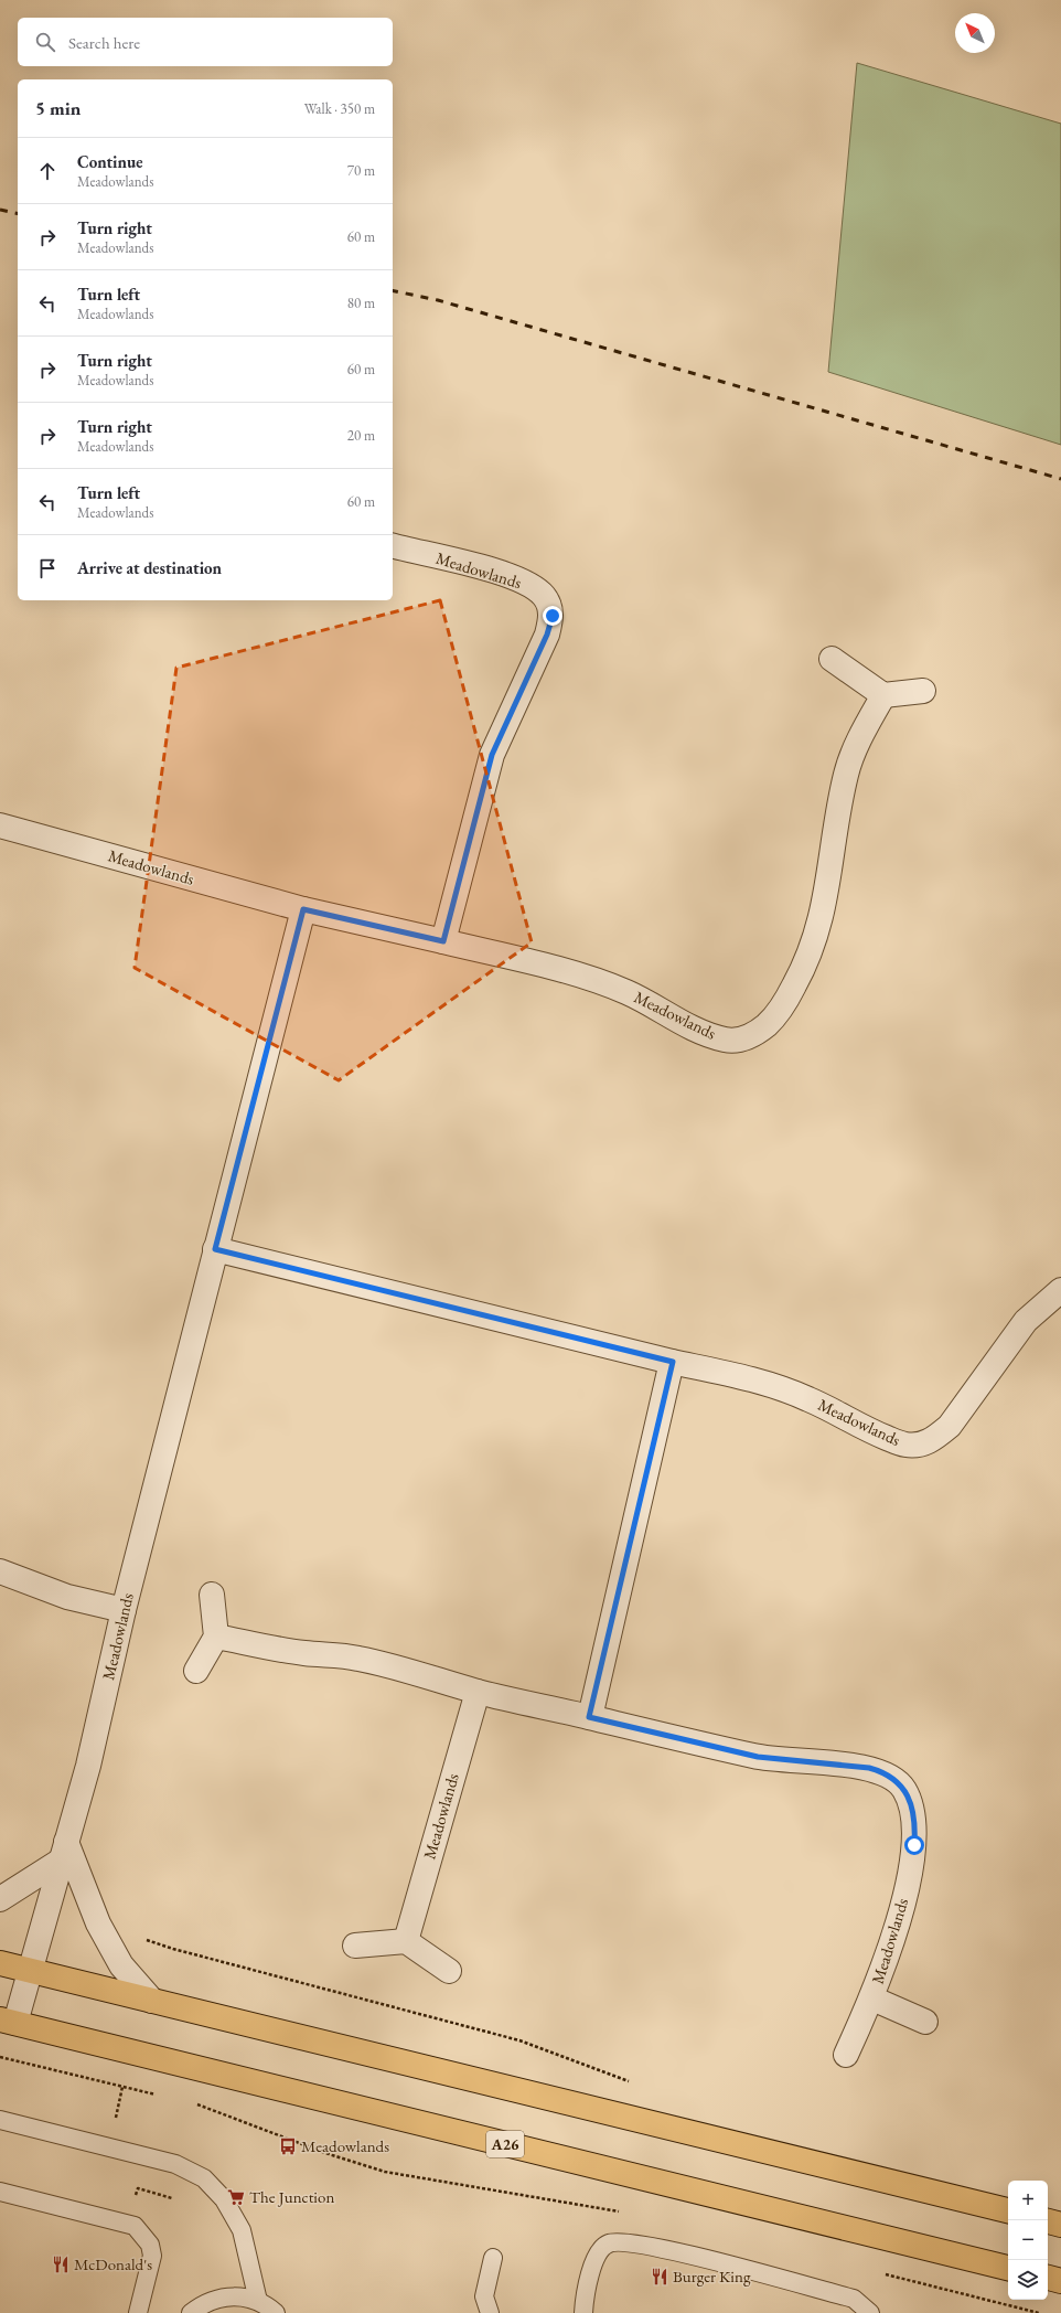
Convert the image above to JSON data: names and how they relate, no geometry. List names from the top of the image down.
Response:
{
  "streets": {
    "highway": ["A26"],
    "street": ["Meadowlands"]
  },
  "crossings": [
    ["Meadowlands", "A26"]
  ],
  "places": {
    "bus stop": ["Meadowlands"],
    "supermarket": ["The Junction"],
    "restaurant": ["McDonald's", "Burger King"]
  },
  "north": "top left",
  "page": {
    "search": "Search here",
    "heading": ["5 min", "Walk · 350 m"],
    "list": [
      ["Continue", "Meadowlands", "70 m"],
      ["Turn right", "Meadowlands", "60 m"],
      ["Turn left", "Meadowlands", "80 m"],
      ["Turn right", "Meadowlands", "60 m"],
      ["Turn right", "Meadowlands", "20 m"],
      ["Turn left", "Meadowlands", "60 m"],
      "Arrive at destination"
    ],
    "map_buttons": ["+", "−"]
  }
}
